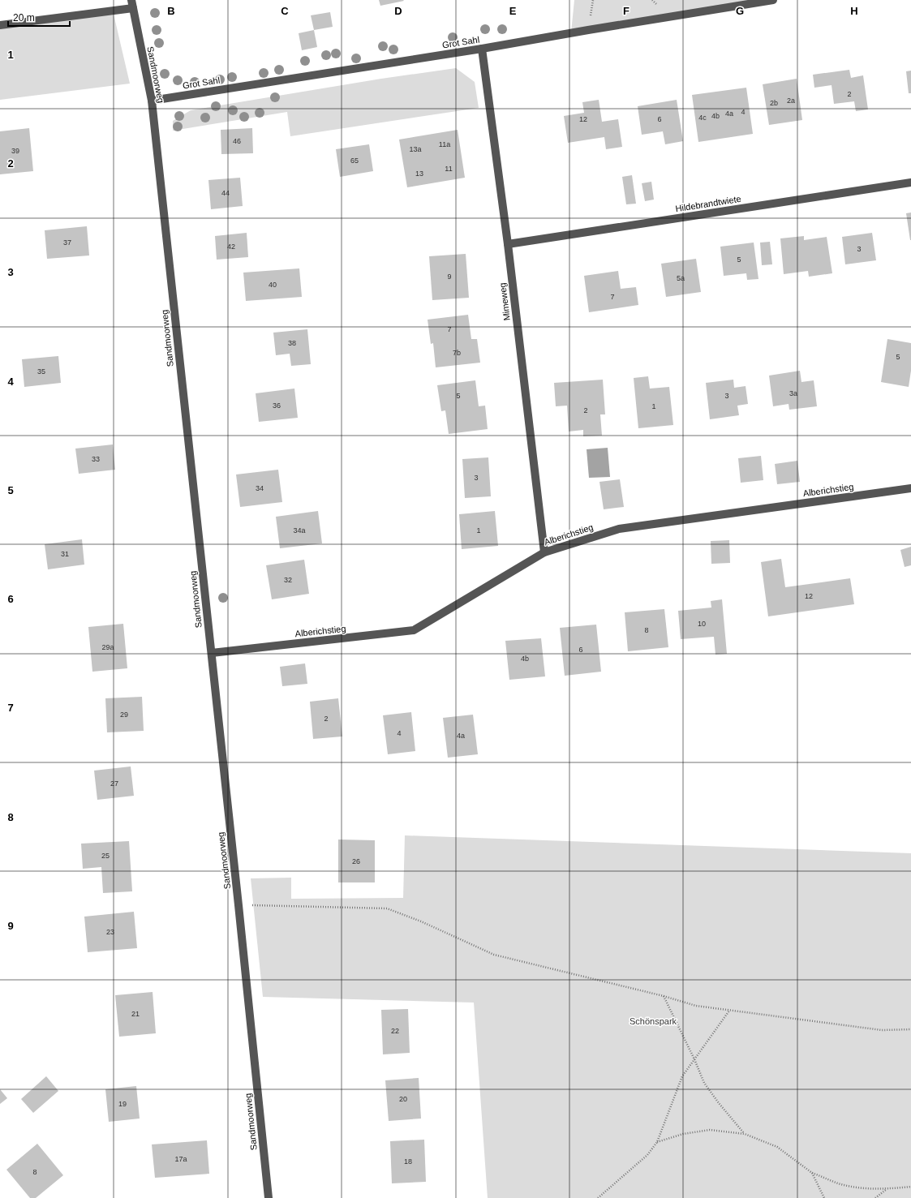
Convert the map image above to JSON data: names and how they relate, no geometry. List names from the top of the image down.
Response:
{
  "streets": {
    "street": [
      "Grot Sahl",
      "Sandmoorweg",
      "Hildebrandtwiete",
      "Mimeweg",
      "Alberichstieg"
    ]
  },
  "crossings": [
    ["Grot Sahl", "Sandmoorweg"],
    ["Grot Sahl", "Mimeweg"],
    ["Sandmoorweg", "Alberichstieg"],
    ["Hildebrandtwiete", "Mimeweg"],
    ["Mimeweg", "Alberichstieg"]
  ],
  "parks": ["Schönspark"],
  "house_numbers": [
    "2",
    "2a",
    "2b",
    "4",
    "4a",
    "4b",
    "4c",
    "12",
    "6",
    "46",
    "11a",
    "13a",
    "39",
    "65",
    "11",
    "13",
    "44",
    "37",
    "42",
    "3",
    "5",
    "9",
    "5a",
    "40",
    "7",
    "7",
    "38",
    "7b",
    "5",
    "35",
    "3a",
    "5",
    "3",
    "36",
    "1",
    "2",
    "33",
    "3",
    "34",
    "34a",
    "1",
    "31",
    "32",
    "12",
    "10",
    "8",
    "29a",
    "6",
    "4b",
    "29",
    "2",
    "4",
    "4a",
    "27",
    "25",
    "26",
    "23",
    "21",
    "22",
    "20",
    "19",
    "17a",
    "18",
    "8"
  ],
  "scale_bar": "20 m",
  "grid": {
    "columns": [
      "B",
      "C",
      "D",
      "E",
      "F",
      "G",
      "H"
    ],
    "rows": [
      "1",
      "2",
      "3",
      "4",
      "5",
      "6",
      "7",
      "8",
      "9"
    ]
  }
}
